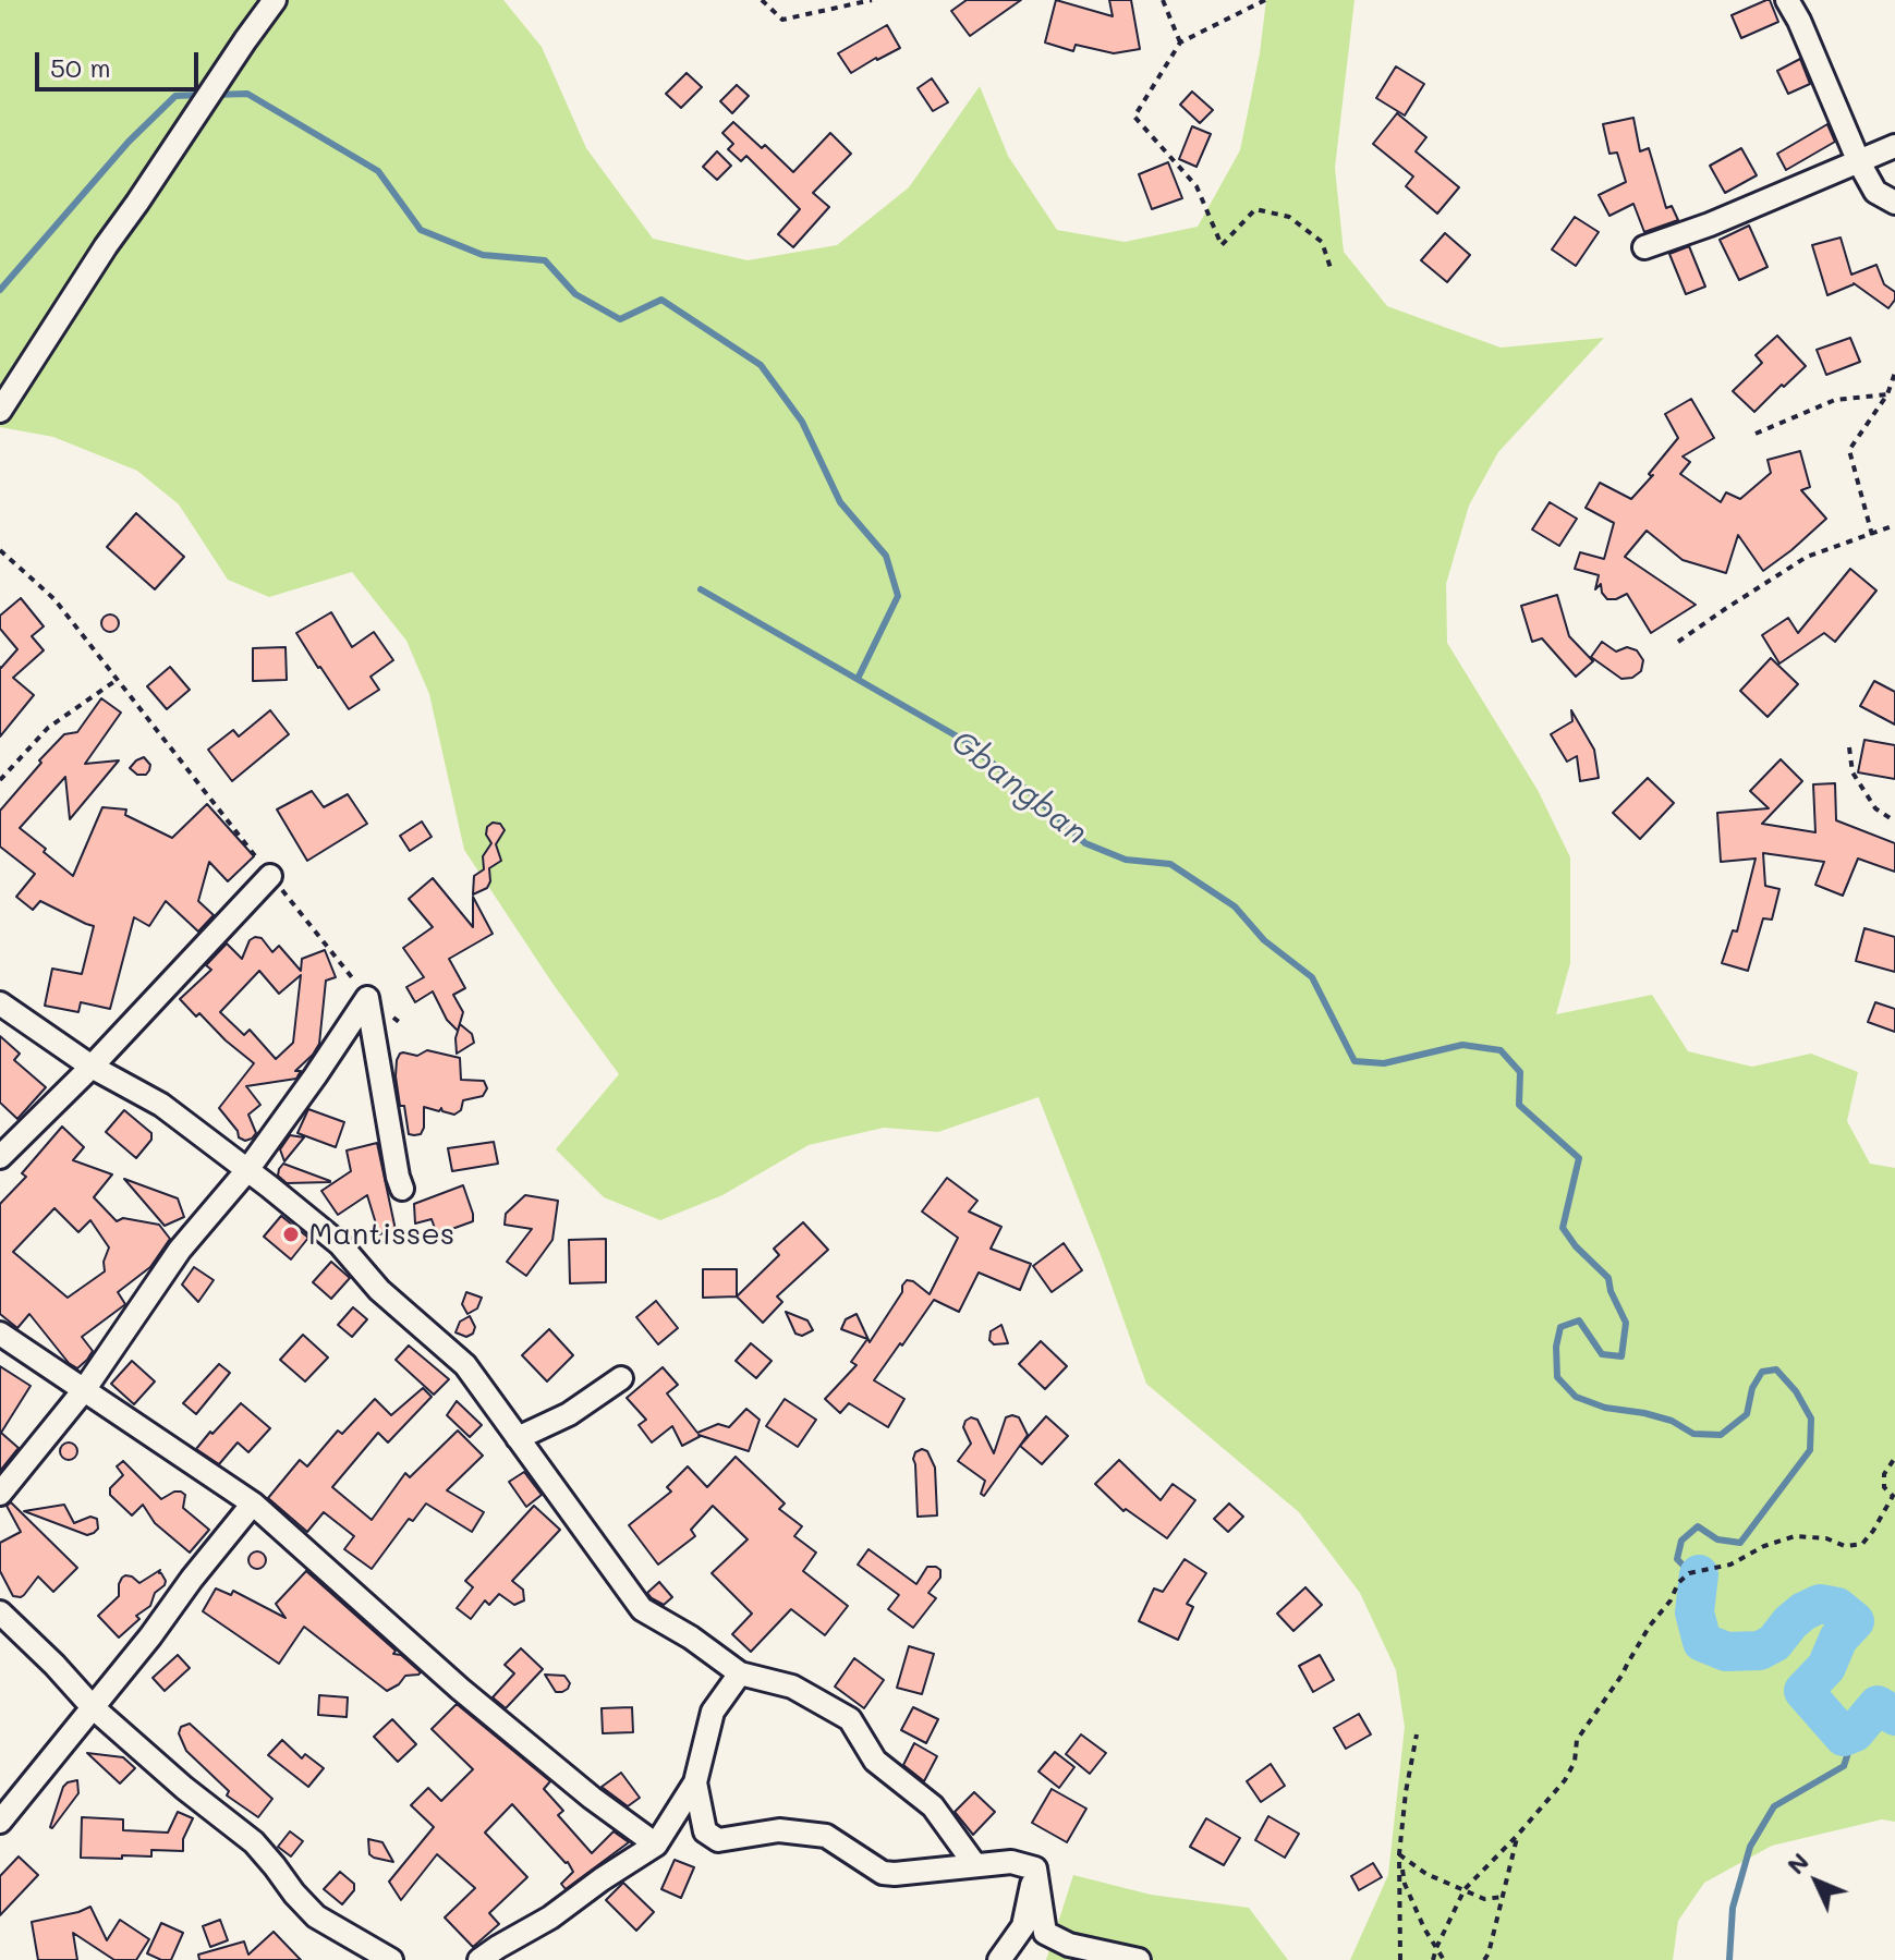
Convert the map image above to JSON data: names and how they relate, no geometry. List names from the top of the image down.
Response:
{
  "water": ["Gbangban"],
  "places": ["Mantisses"],
  "scale_bar": "50 m",
  "north": "top left"
}
